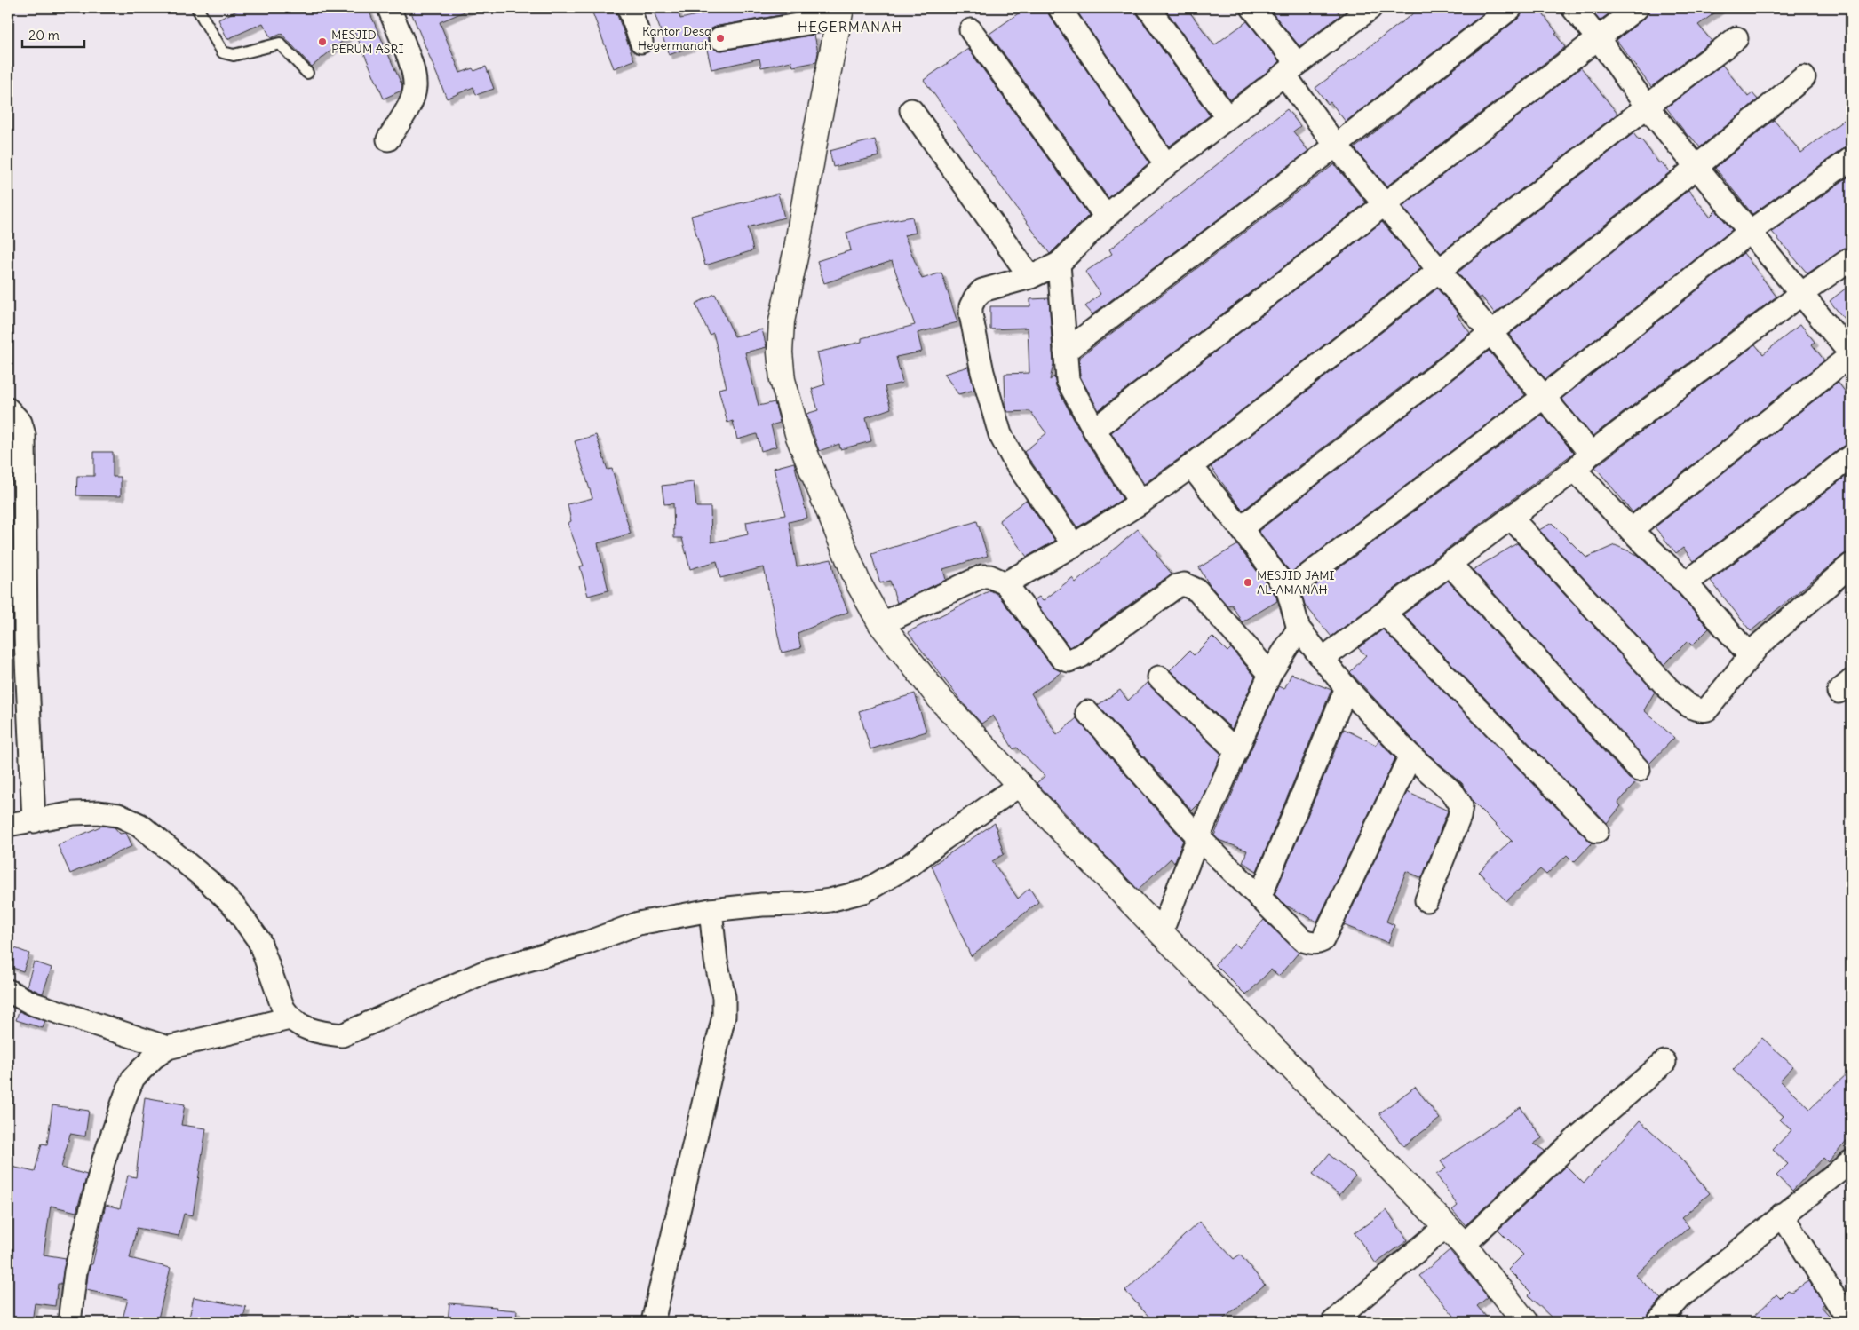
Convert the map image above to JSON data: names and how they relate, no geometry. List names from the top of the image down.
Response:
{
  "districts": ["HEGERMANAH"],
  "places": ["Kantor Desa Hegermanah", "MESJID PERUM ASRI", "MESJID JAMI AL-AMANAH"],
  "scale_bar": "20 m"
}
